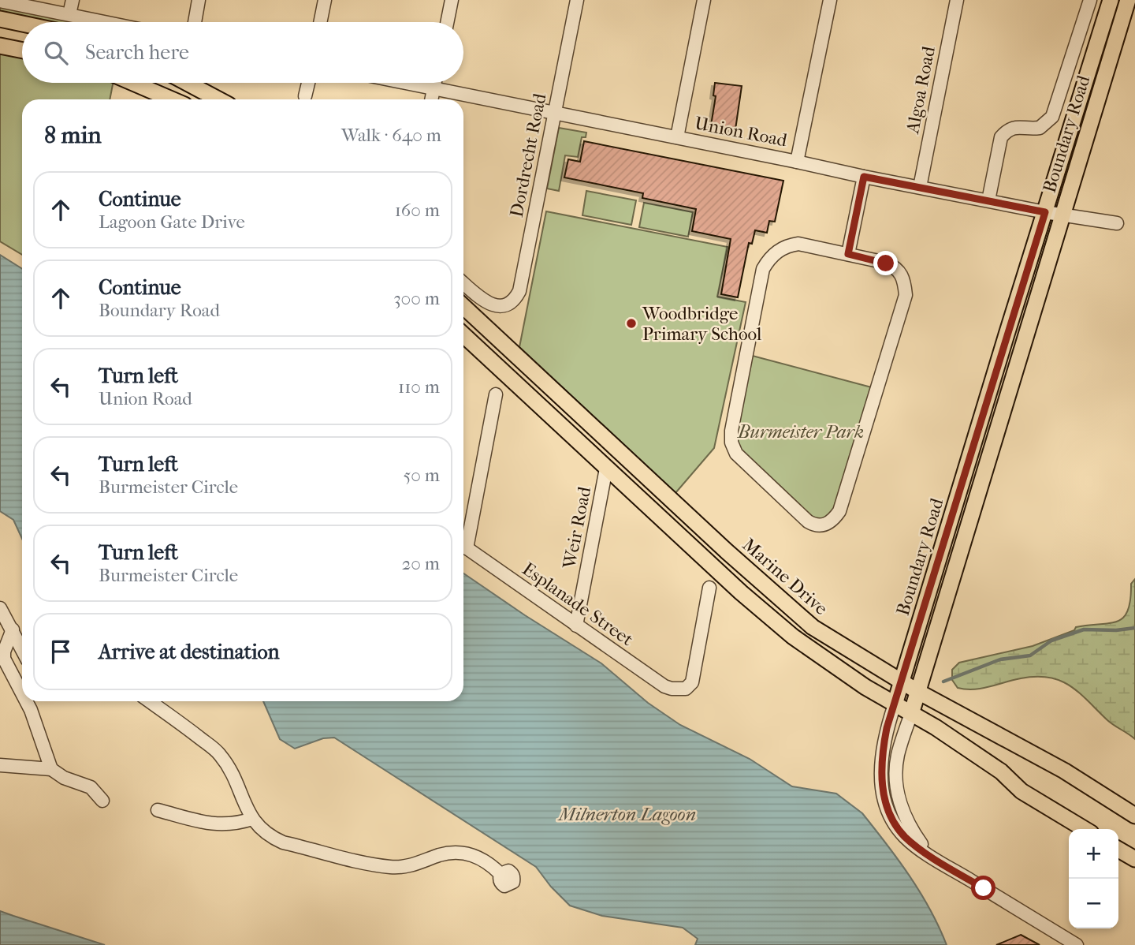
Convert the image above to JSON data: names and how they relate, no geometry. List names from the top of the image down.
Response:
{
  "streets": {
    "main road": ["Boundary Road", "Marine Drive"],
    "street": [
      "Algoa Road",
      "Union Road",
      "Dordrecht Road",
      "Weir Road",
      "Esplanade Street"
    ]
  },
  "crossings": [
    ["Algoa Road", "Union Road"],
    ["Union Road", "Boundary Road"],
    ["Union Road", "Dordrecht Road"],
    ["Boundary Road", "Marine Drive"],
    ["Weir Road", "Esplanade Street"]
  ],
  "water": ["Milnerton Lagoon"],
  "parks": ["Burmeister Park"],
  "places": ["Woodbridge Primary School"],
  "page": {
    "search": "Search here",
    "heading": ["8 min", "Walk · 640 m"],
    "list": [
      ["Continue", "Lagoon Gate Drive", "160 m"],
      ["Continue", "Boundary Road", "300 m"],
      ["Turn left", "Union Road", "110 m"],
      ["Turn left", "Burmeister Circle", "50 m"],
      ["Turn left", "Burmeister Circle", "20 m"],
      "Arrive at destination"
    ],
    "map_buttons": ["+", "−"]
  }
}
